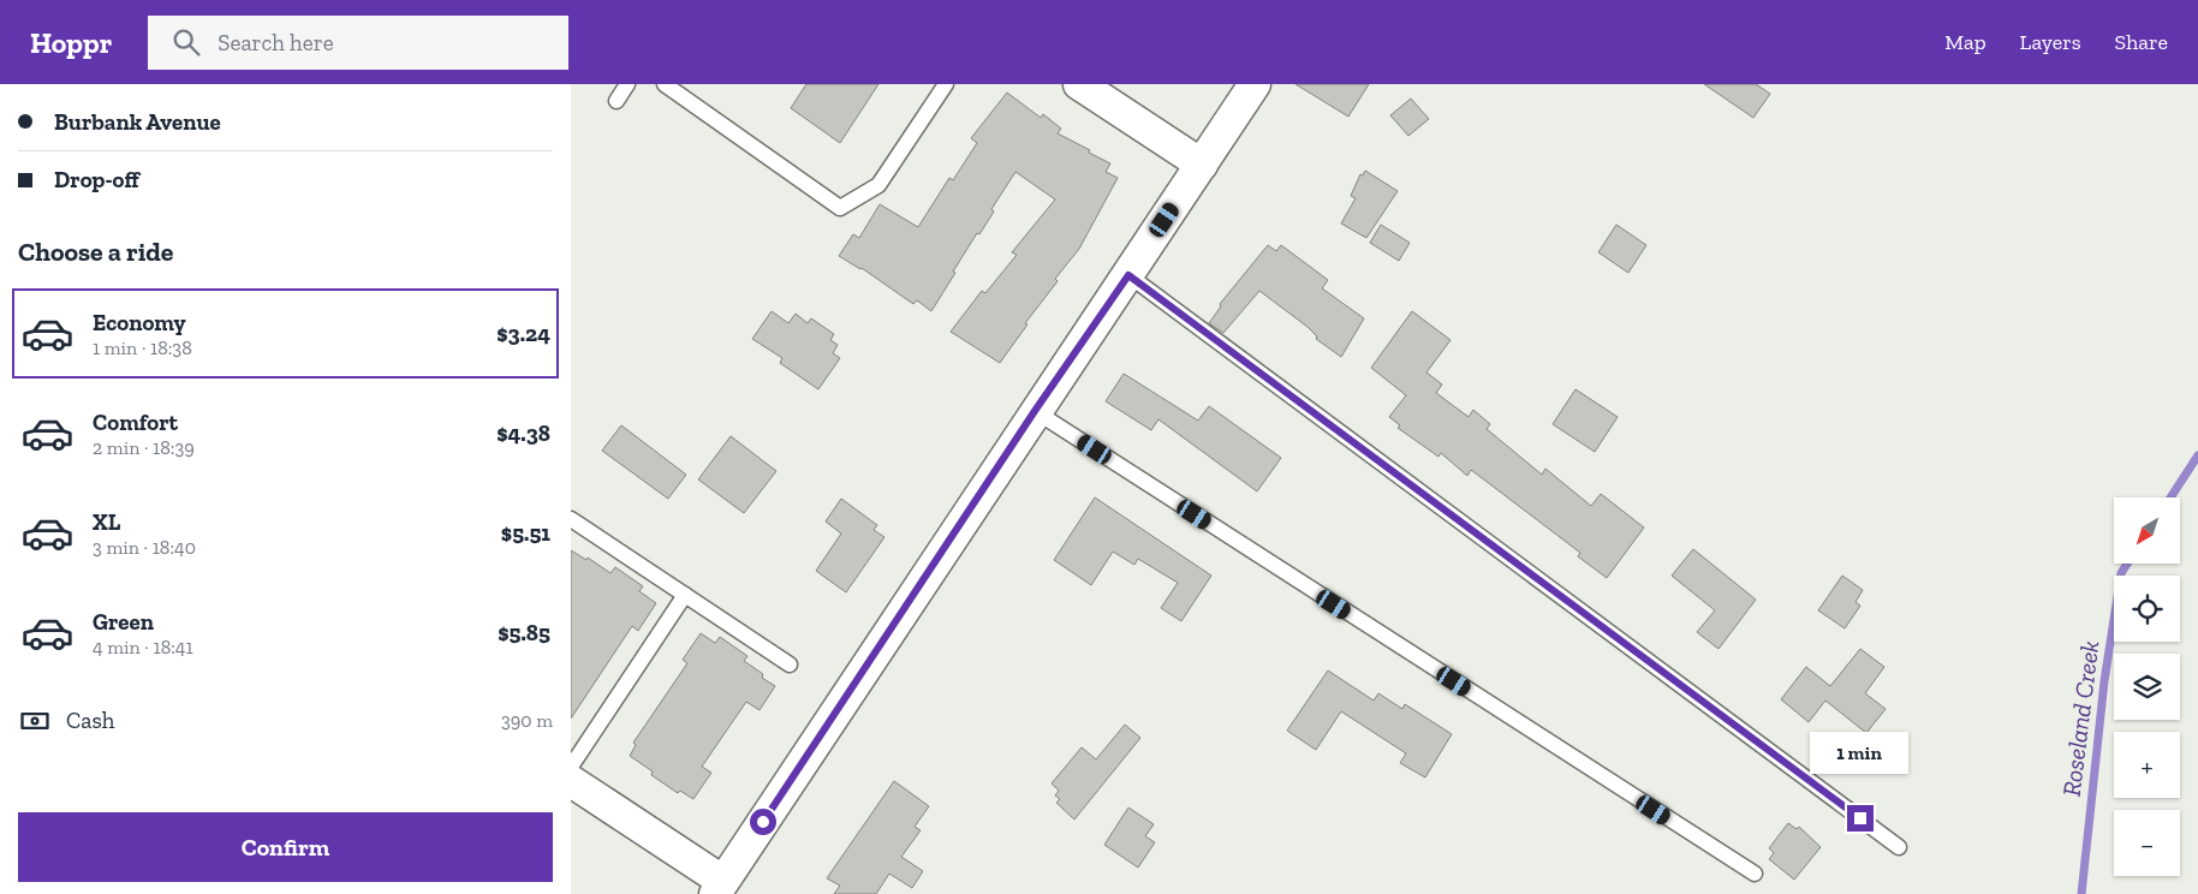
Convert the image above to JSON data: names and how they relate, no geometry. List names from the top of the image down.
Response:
{
  "water": ["Roseland Creek"],
  "north": "bottom left",
  "page": {
    "header": "Hoppr",
    "search": "Search here",
    "nav": ["Map", "Layers", "Share"],
    "banner": ["Burbank Avenue", "Drop-off"],
    "heading": "Choose a ride",
    "list": [
      {
        "name": "Economy",
        "note": "1 min · 18:38",
        "value": "$3.24"
      },
      {
        "name": "Comfort",
        "note": "2 min · 18:39",
        "value": "$4.38"
      },
      {
        "name": "XL",
        "note": "3 min · 18:40",
        "value": "$5.51"
      },
      {
        "name": "Green",
        "note": "4 min · 18:41",
        "value": "$5.85"
      }
    ],
    "map_buttons": ["+", "−"],
    "pay": ["Cash", "390 m"],
    "bubble": "1 min",
    "buttons": "Confirm"
  }
}
